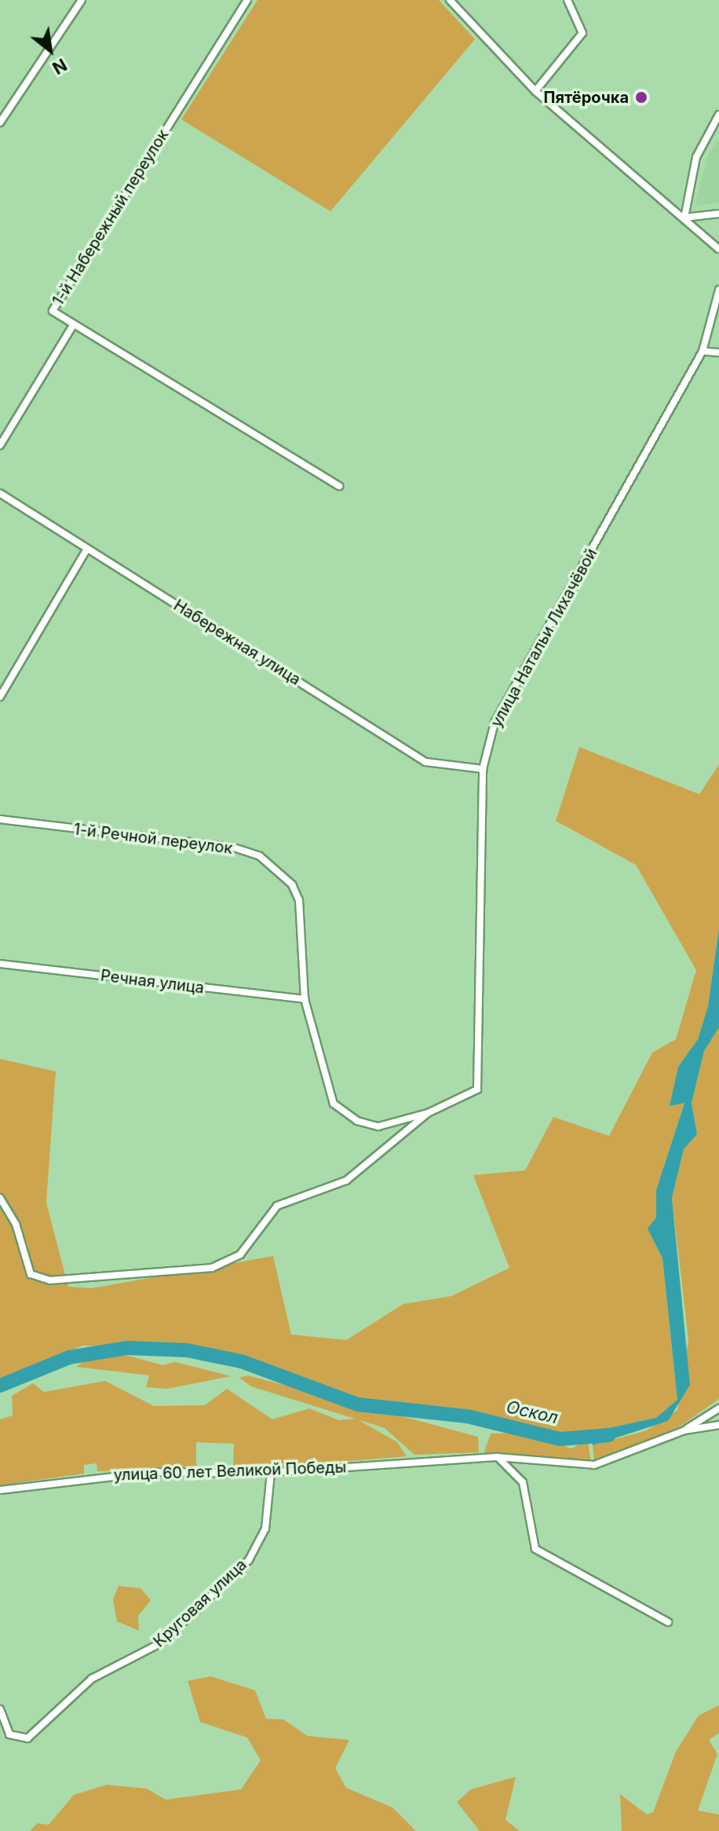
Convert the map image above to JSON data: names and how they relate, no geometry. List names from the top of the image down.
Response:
{
  "streets": {
    "street": [
      "1-й Набережный переулок",
      "улица Натальи Лихачёвой",
      "Набережная улица",
      "1-й Речной переулок",
      "Речная улица",
      "улица 60 лет Великой Победы",
      "Круговая улица"
    ]
  },
  "crossings": [
    ["улица Натальи Лихачёвой", "Набережная улица"],
    ["улица Натальи Лихачёвой", "1-й Речной переулок"],
    ["1-й Речной переулок", "Речная улица"],
    ["улица 60 лет Великой Победы", "Круговая улица"]
  ],
  "water": ["Оскол"],
  "places": ["Пятёрочка"],
  "north": "bottom right"
}
